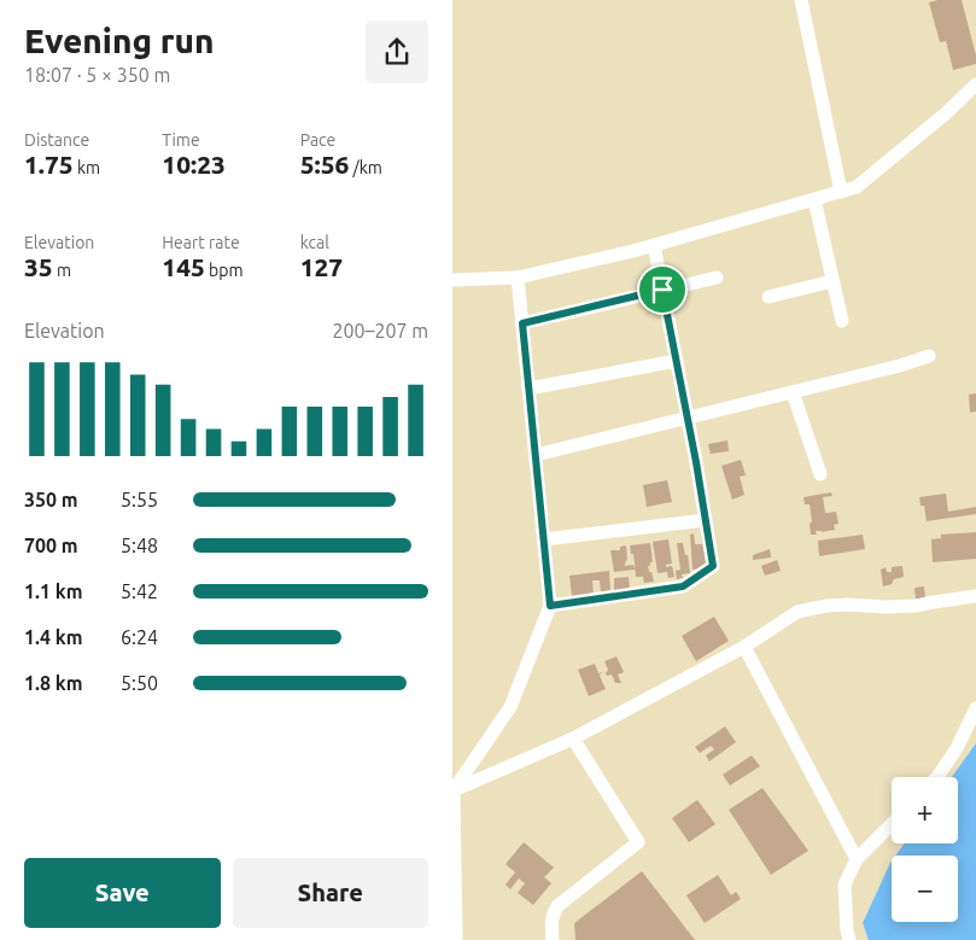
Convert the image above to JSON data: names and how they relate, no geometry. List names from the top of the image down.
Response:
{
  "page": {
    "heading": ["Evening run", "18:07 · 5 × 350 m"],
    "stats": [
      ["Distance", "1.75 km"],
      ["Time", "10:23"],
      ["Pace", "5:56 /km"],
      ["Elevation", "35 m"],
      ["Heart rate", "145 bpm"],
      ["kcal", "127"]
    ],
    "chart": ["Elevation", "200–207 m"],
    "list": [
      {
        "name": "350 m",
        "note": "5:55"
      },
      {
        "name": "700 m",
        "note": "5:48"
      },
      {
        "name": "1.1 km",
        "note": "5:42"
      },
      {
        "name": "1.4 km",
        "note": "6:24"
      },
      {
        "name": "1.8 km",
        "note": "5:50"
      }
    ],
    "map_buttons": ["+", "−"],
    "buttons": ["Save", "Share"]
  }
}
